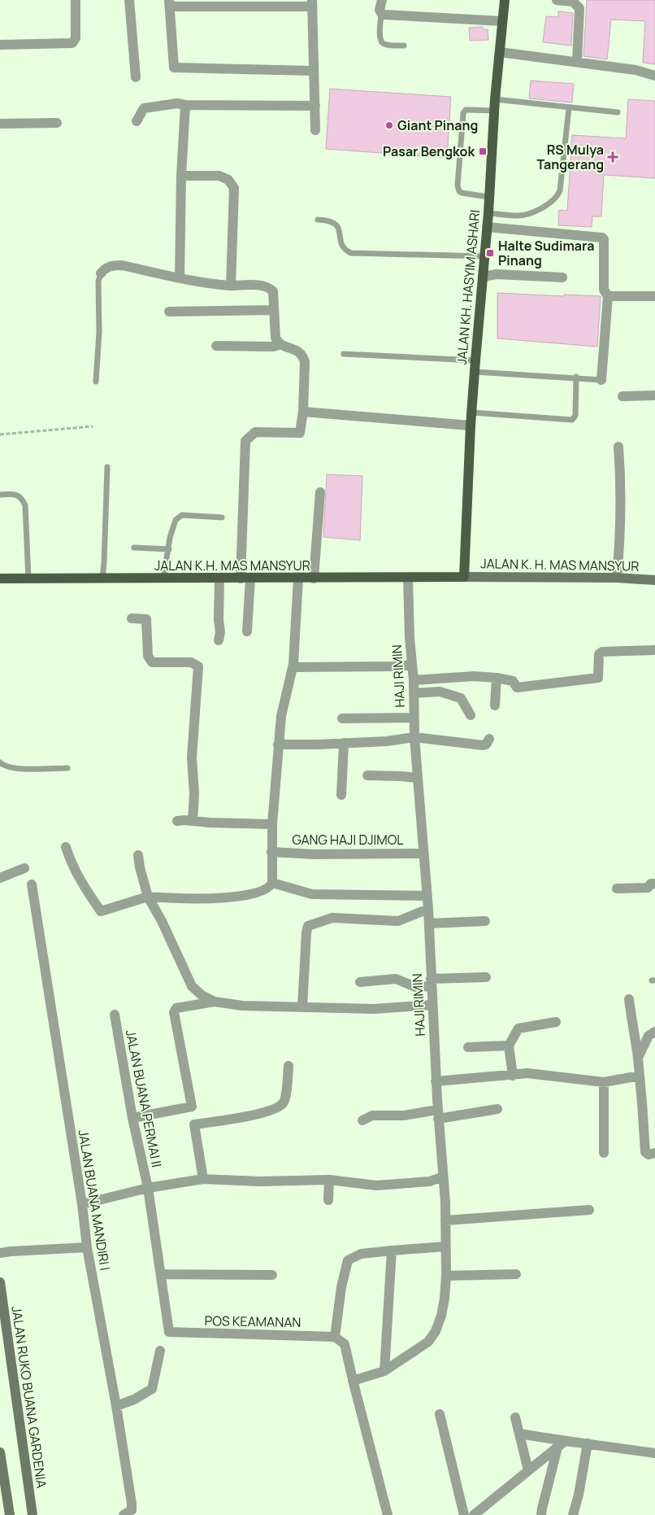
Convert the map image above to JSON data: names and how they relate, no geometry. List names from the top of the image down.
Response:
{
  "streets": {
    "main road": ["JALAN KH. HASYIM ASHARI", "JALAN K.H. MAS MANSYUR"],
    "street": [
      "JALAN K. H. MAS MANSYUR",
      "HAJI RIMIN",
      "GANG HAJI DJIMOL",
      "JALAN BUANA PERMAI II",
      "JALAN BUANA MANDIRI I",
      "POS KEAMANAN",
      "JALAN RUKO BUANA GARDENIA"
    ]
  },
  "crossings": [
    ["JALAN KH. HASYIM ASHARI", "JALAN K. H. MAS MANSYUR"],
    ["JALAN KH. HASYIM ASHARI", "JALAN K.H. MAS MANSYUR"],
    ["JALAN K. H. MAS MANSYUR", "JALAN K.H. MAS MANSYUR"],
    ["JALAN K.H. MAS MANSYUR", "HAJI RIMIN"],
    ["HAJI RIMIN", "GANG HAJI DJIMOL"],
    ["JALAN BUANA PERMAI II", "POS KEAMANAN"]
  ],
  "places": {
    "other": ["Giant Pinang"],
    "transit": ["Pasar Bengkok", "Halte Sudimara Pinang"],
    "health": ["RS Mulya Tangerang"]
  }
}
